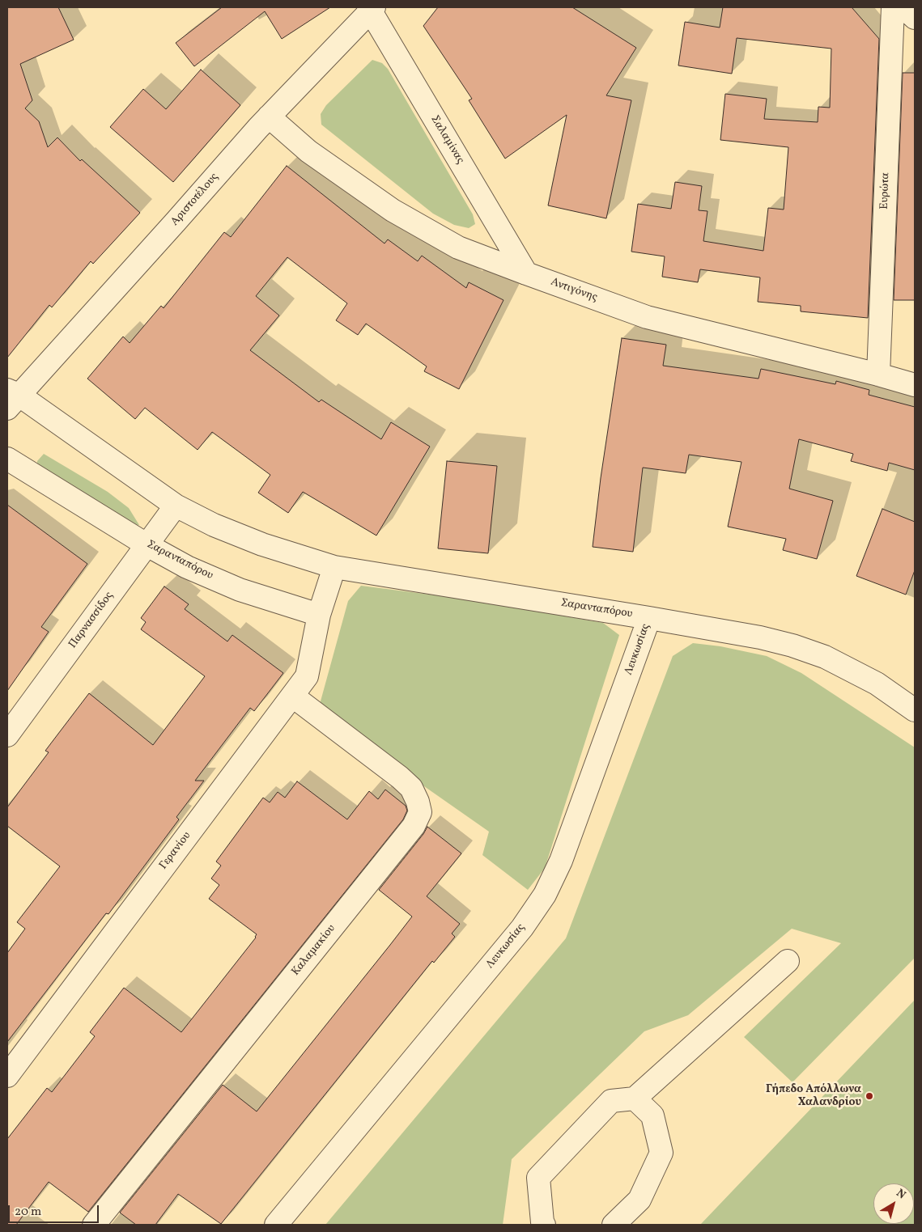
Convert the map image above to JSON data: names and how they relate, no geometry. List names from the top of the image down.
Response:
{
  "streets": {
    "street": [
      "Σαλαμίνας",
      "Ευρώτα",
      "Αριστοτέλους",
      "Αντιγόνης",
      "Σαρανταπόρου",
      "Παρνασσίδος",
      "Λευκωσίας",
      "Γερανίου",
      "Καλαμακίου"
    ]
  },
  "crossings": [
    ["Σαλαμίνας", "Αριστοτέλους"],
    ["Σαλαμίνας", "Αντιγόνης"],
    ["Ευρώτα", "Αντιγόνης"],
    ["Αριστοτέλους", "Αντιγόνης"],
    ["Αριστοτέλους", "Σαρανταπόρου"],
    ["Σαρανταπόρου", "Παρνασσίδος"],
    ["Σαρανταπόρου", "Λευκωσίας"],
    ["Σαρανταπόρου", "Γερανίου"],
    ["Γερανίου", "Καλαμακίου"]
  ],
  "places": ["Γήπεδο Απόλλωνα Χαλανδρίου"],
  "scale_bar": "20 m",
  "north": "top right"
}
